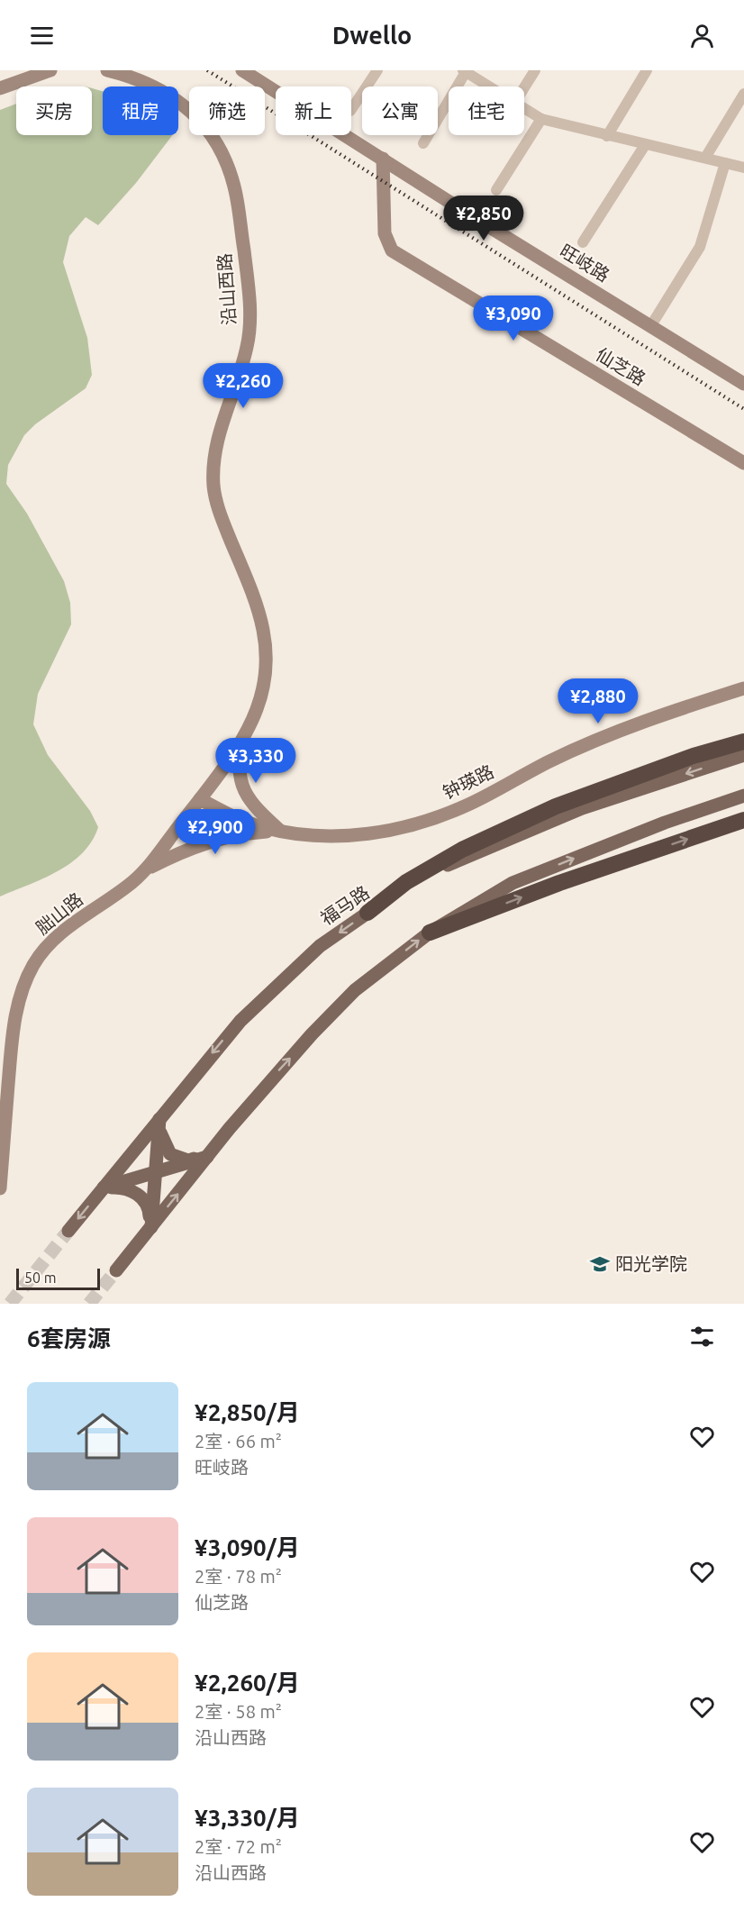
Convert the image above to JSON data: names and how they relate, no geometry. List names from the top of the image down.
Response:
{
  "streets": {
    "main road": ["福马路"],
    "street": [
      "旺岐路",
      "沿山西路",
      "仙芝路",
      "钟瑛路",
      "胐山路"
    ]
  },
  "crossings": [
    ["旺岐路", "仙芝路"],
    ["沿山西路", "钟瑛路"],
    ["沿山西路", "胐山路"],
    ["钟瑛路", "胐山路"]
  ],
  "places": {
    "school or university": ["阳光学院"]
  },
  "scale_bar": "50 m",
  "page": {
    "header": "Dwello",
    "chip": [
      "买房",
      "租房",
      "筛选",
      "新上",
      "公寓",
      "住宅"
    ],
    "price": [
      "¥2,850",
      "¥3,090",
      "¥2,260",
      "¥2,880",
      "¥3,330",
      "¥2,900"
    ],
    "scale": "50 m",
    "heading": "6套房源",
    "list": [
      {
        "name": "¥2,850/月",
        "note": "2室 · 66 m² · 旺岐路"
      },
      {
        "name": "¥3,090/月",
        "note": "2室 · 78 m² · 仙芝路"
      },
      {
        "name": "¥2,260/月",
        "note": "2室 · 58 m² · 沿山西路"
      },
      {
        "name": "¥3,330/月",
        "note": "2室 · 72 m² · 沿山西路"
      }
    ]
  }
}
